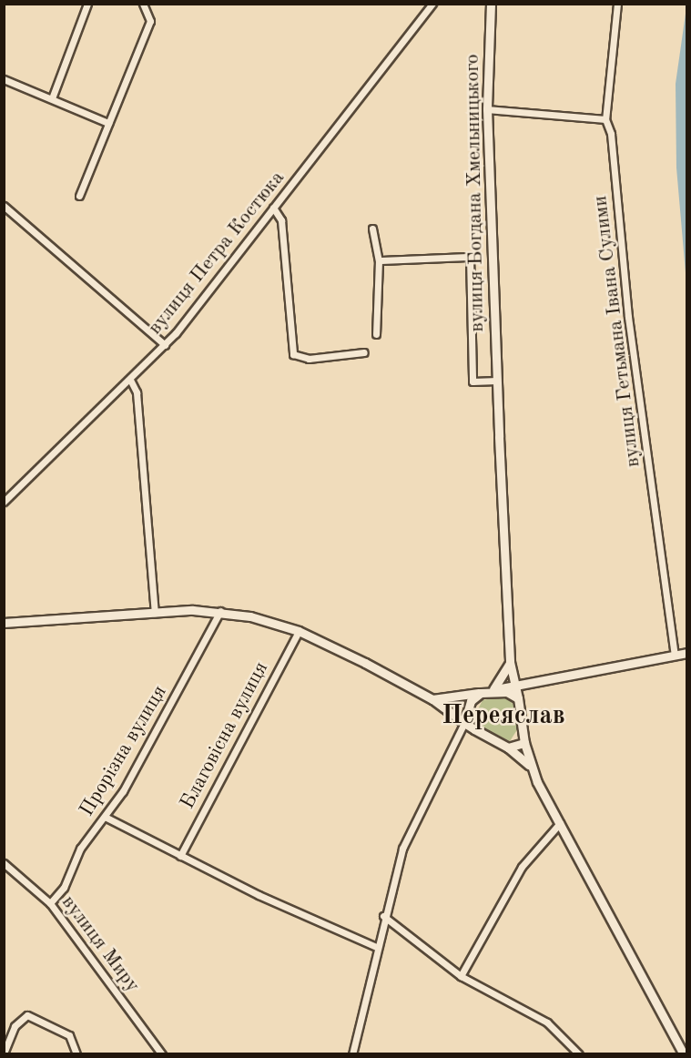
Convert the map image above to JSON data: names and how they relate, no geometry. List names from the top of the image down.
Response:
{
  "streets": {
    "main road": ["вулиця Богдана Хмельницького"],
    "street": [
      "вулиця Петра Костюка",
      "вулиця Гетьмана Івана Сулими",
      "Благовісна вулиця",
      "Прорізна вулиця",
      "вулиця Миру"
    ]
  },
  "crossings": [
    ["Прорізна вулиця", "вулиця Миру"]
  ],
  "districts": ["Переяслав"]
}
